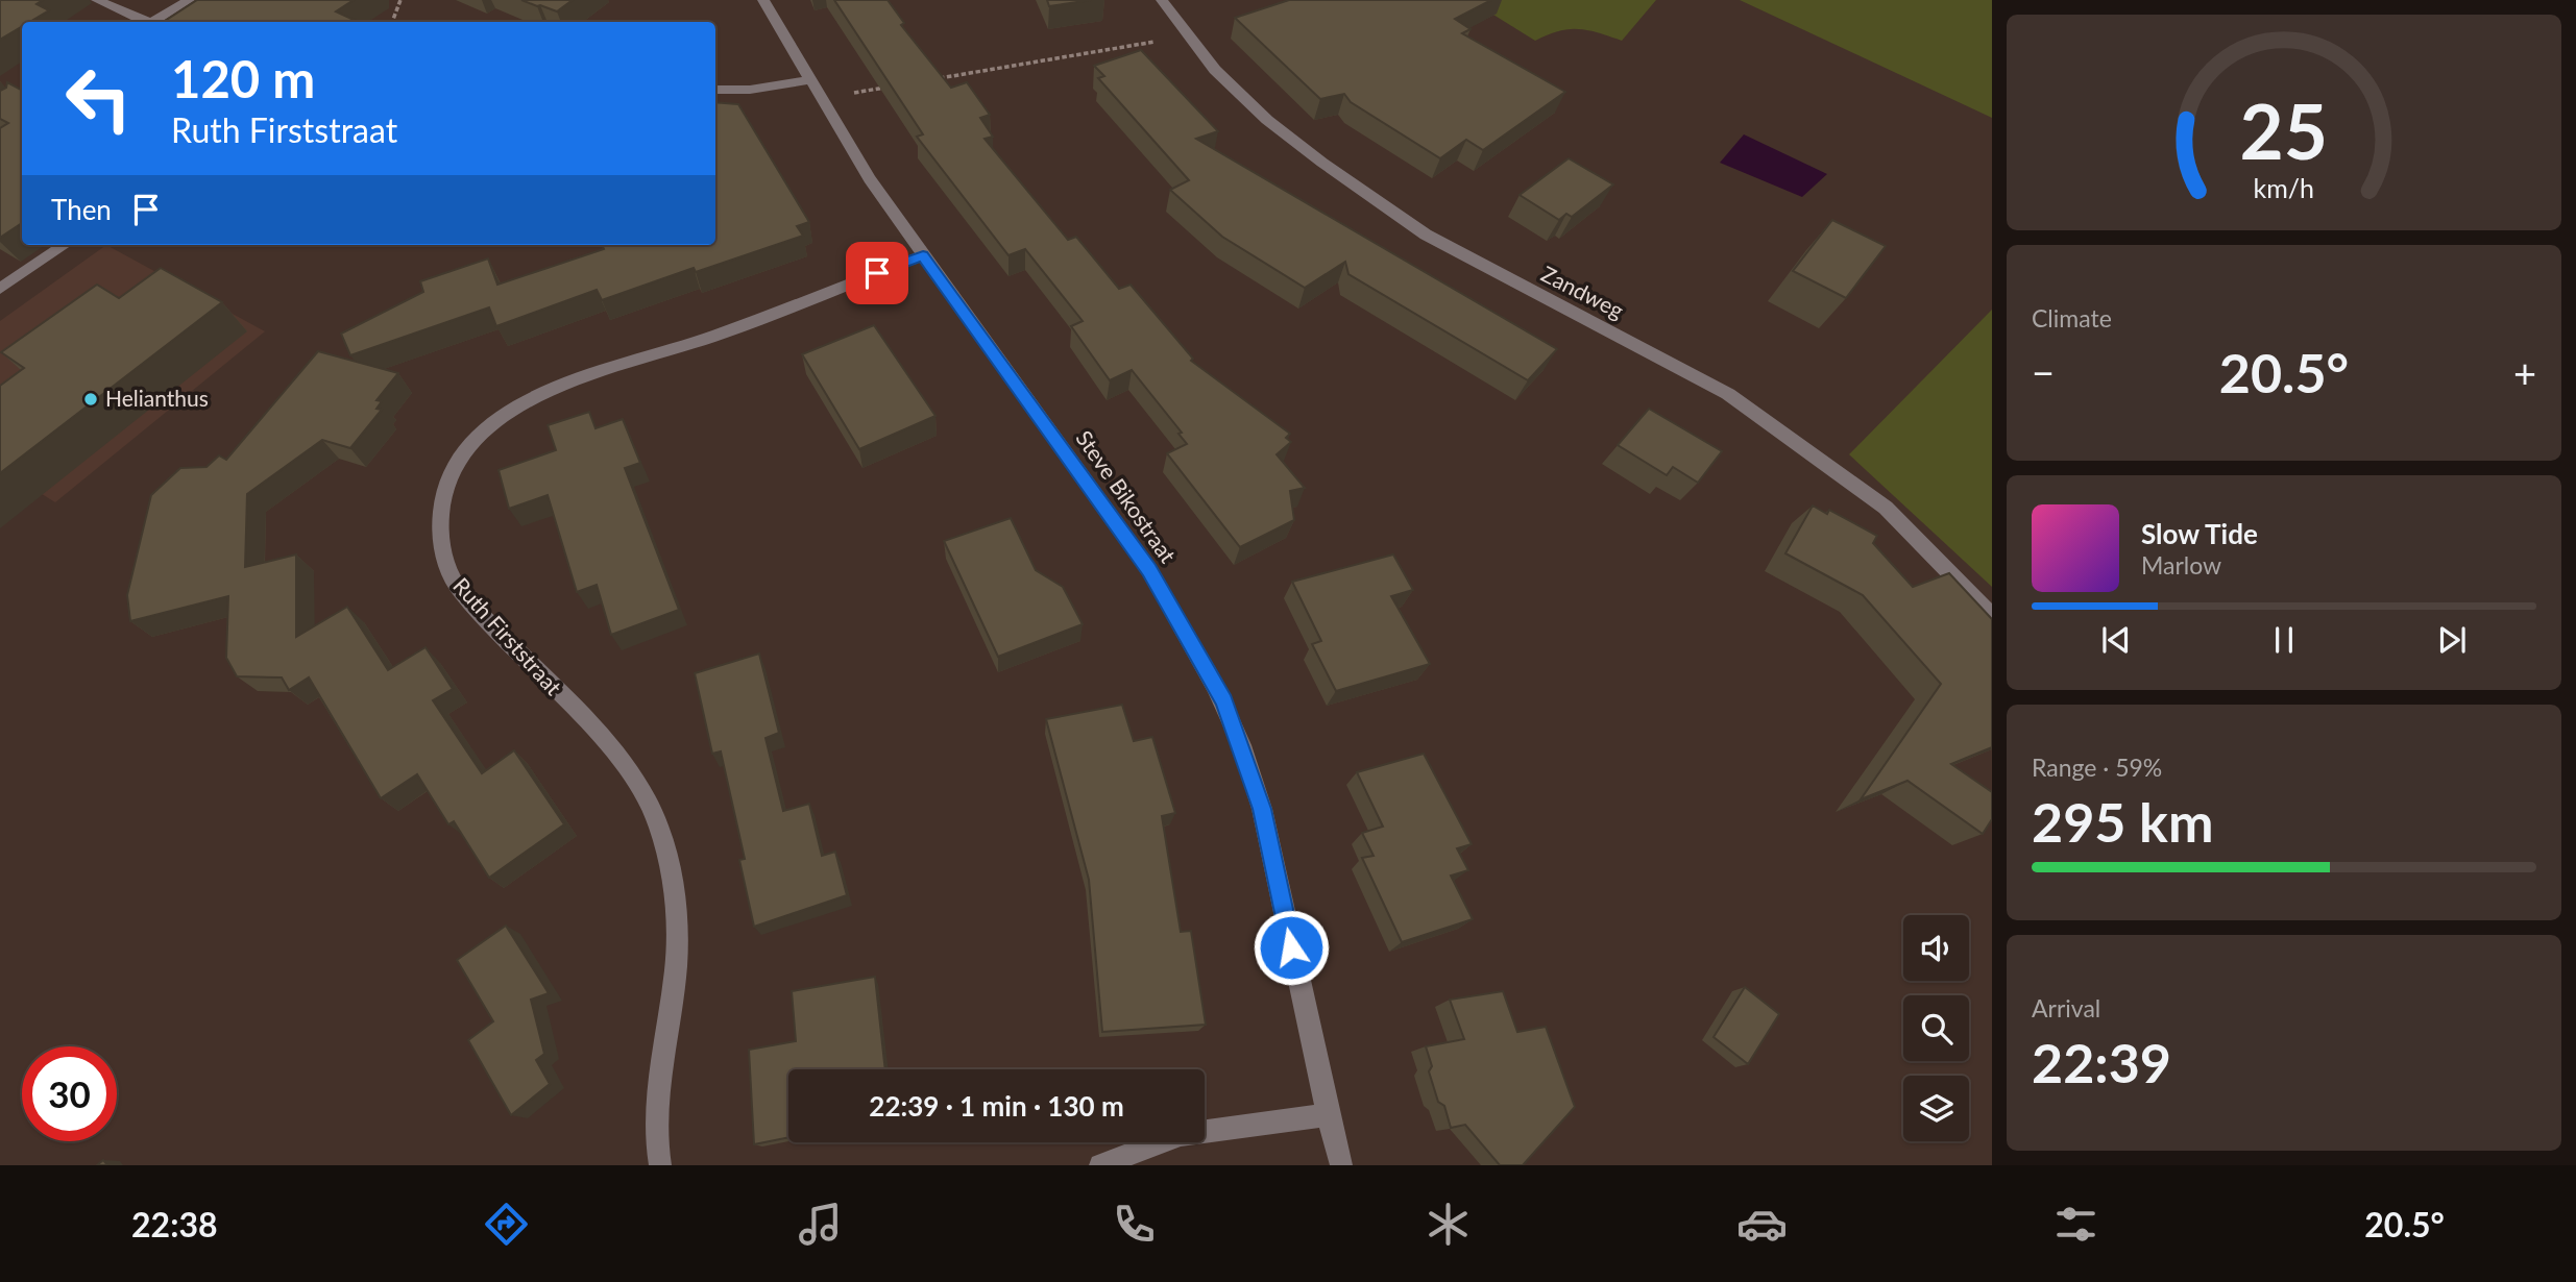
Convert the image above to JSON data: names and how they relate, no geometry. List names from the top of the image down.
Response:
{
  "streets": {
    "street": ["Zandweg", "Steve Bikostraat", "Ruth Firststraat"]
  },
  "crossings": [
    ["Steve Bikostraat", "Ruth Firststraat"]
  ],
  "places": ["Helianthus"],
  "page": {
    "turn": ["120 m", "Ruth Firststraat"],
    "then": "Then",
    "tile": [
      "Climate",
      ["Range · 59%", "295 km"],
      ["Arrival", "22:39"]
    ],
    "heat": ["−", "20.5°", "+"],
    "song": ["Slow Tide", "Marlow"],
    "limit": "30",
    "trip": "22:39 · 1 min · 130 m",
    "tabs": ["22:38", "20.5°"],
    "gauge": ["25", "km/h"]
  }
}
